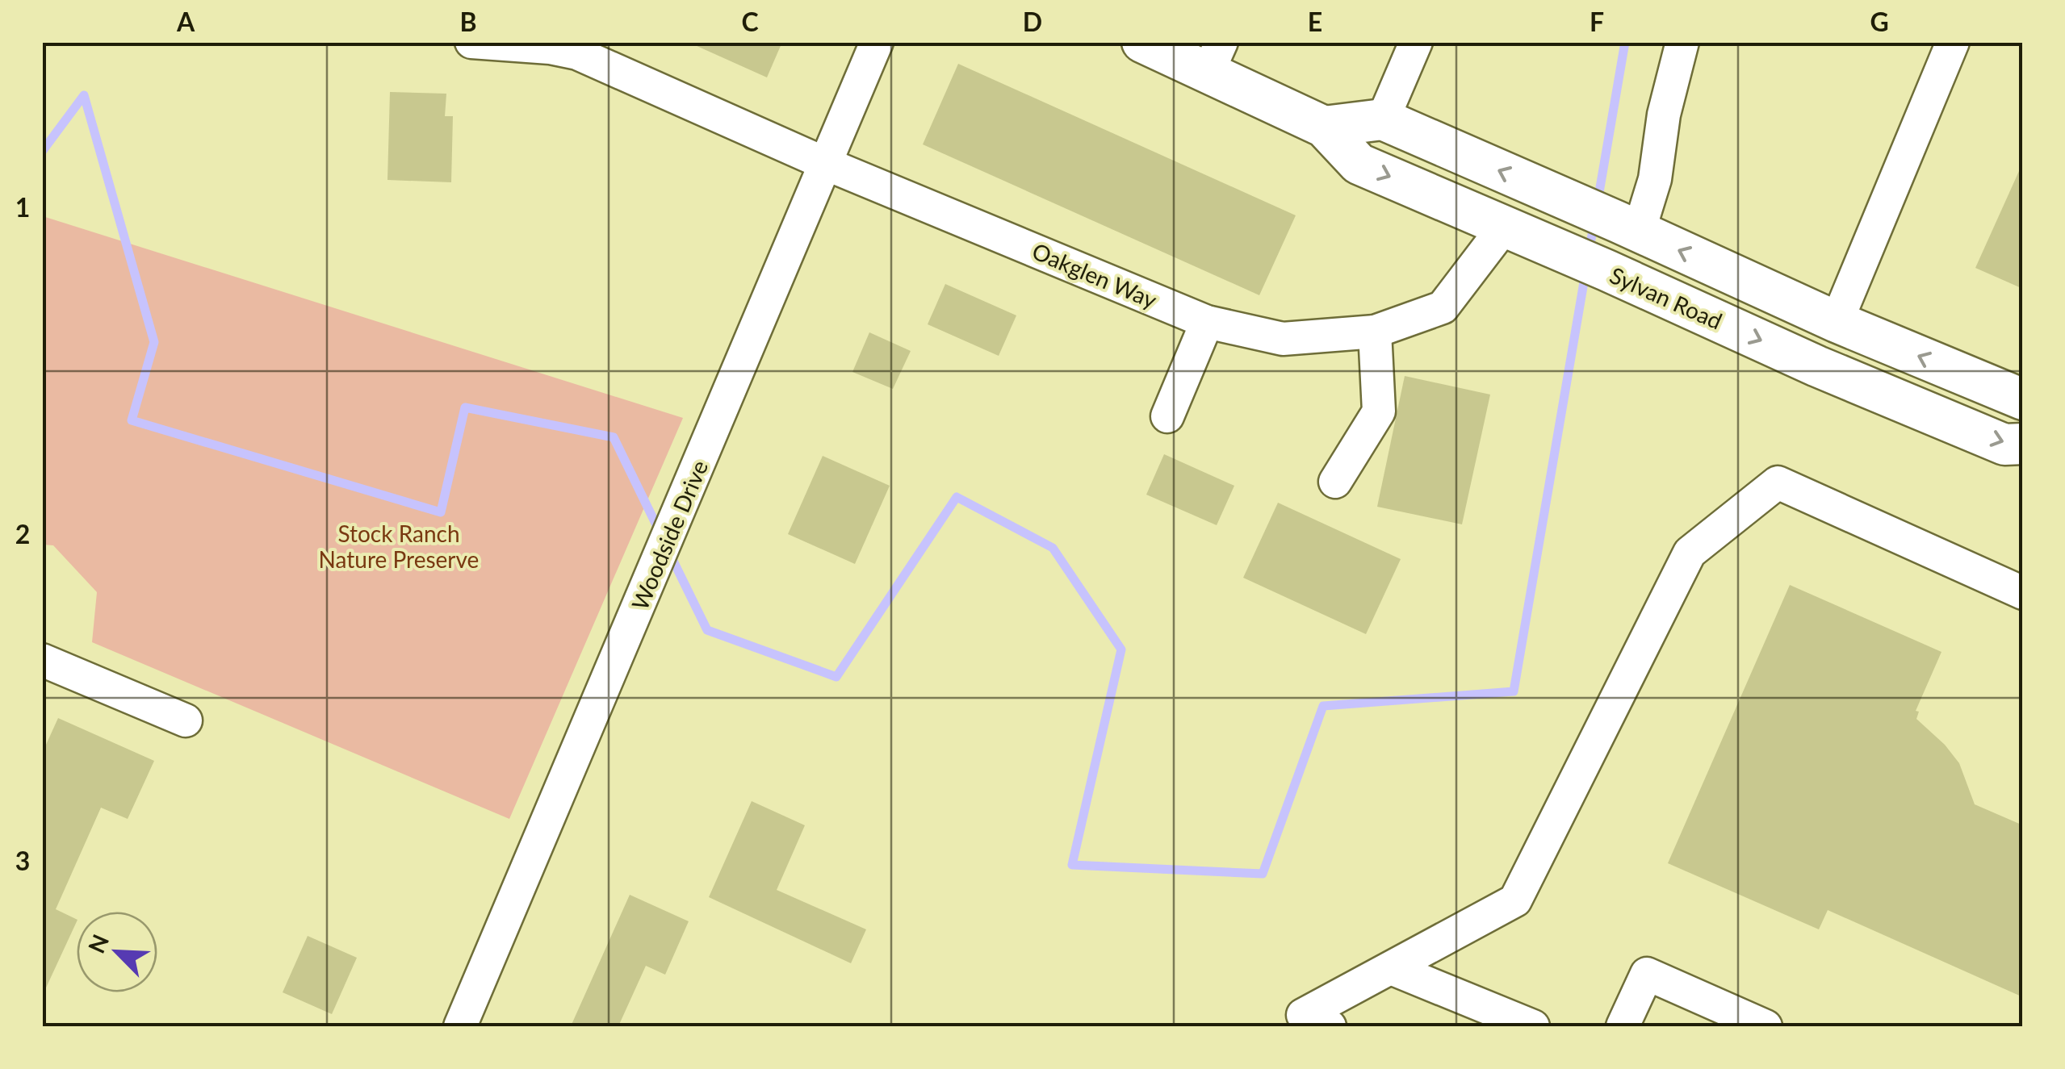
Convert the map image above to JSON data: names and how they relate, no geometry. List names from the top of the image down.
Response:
{
  "streets": {
    "main road": ["Sylvan Road"],
    "street": ["Oakglen Way", "Woodside Drive"]
  },
  "crossings": [
    ["Oakglen Way", "Sylvan Road"],
    ["Oakglen Way", "Woodside Drive"]
  ],
  "parks": ["Stock Ranch Nature Preserve"],
  "north": "top left",
  "grid": {
    "columns": [
      "A",
      "B",
      "C",
      "D",
      "E",
      "F",
      "G"
    ],
    "rows": ["1", "2", "3"]
  }
}
